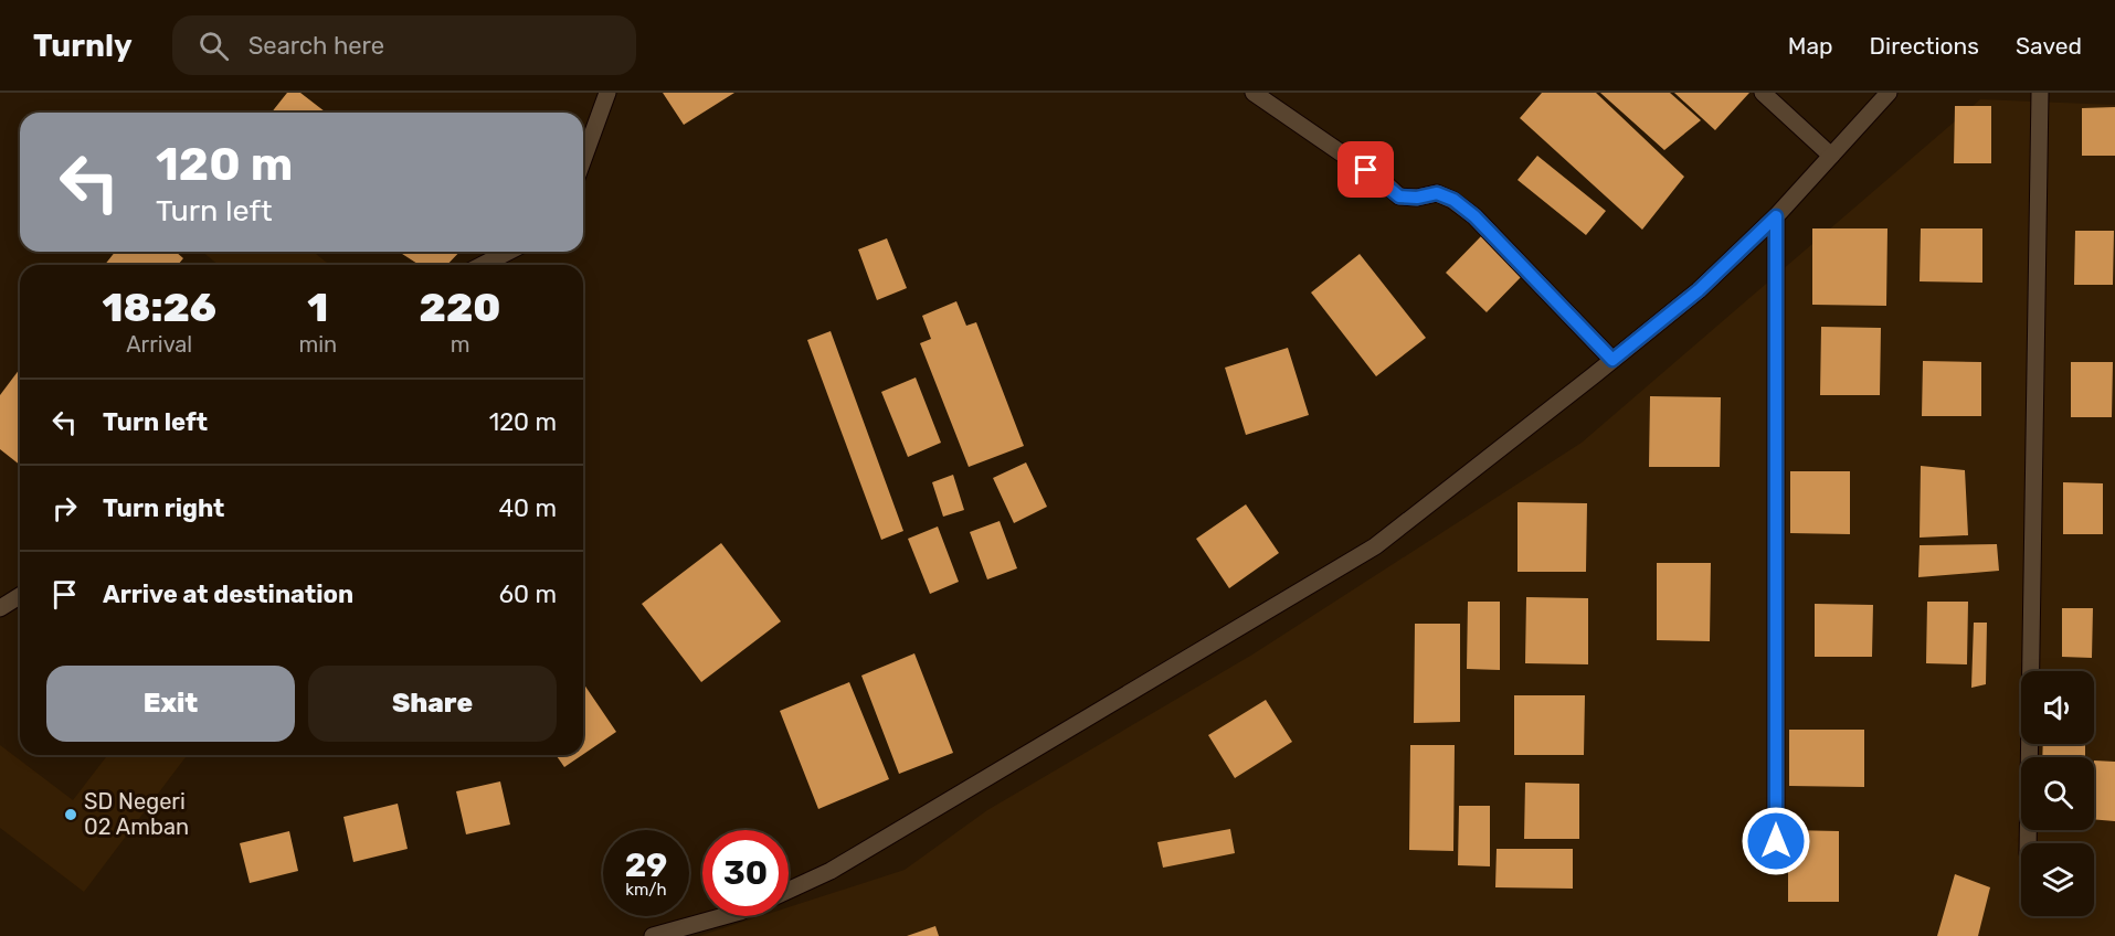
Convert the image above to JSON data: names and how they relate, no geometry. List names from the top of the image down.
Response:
{
  "places": ["SD Negeri 02 Amban"],
  "page": {
    "header": "Turnly",
    "search": "Search here",
    "nav": ["Map", "Directions", "Saved"],
    "turn": ["120 m", "Turn left"],
    "eta": [
      "18:26",
      "Arrival",
      "1",
      "min",
      "220",
      "m"
    ],
    "list": [
      {
        "name": "Turn left",
        "value": "120 m"
      },
      {
        "name": "Turn right",
        "value": "40 m"
      },
      {
        "name": "Arrive at destination",
        "value": "60 m"
      }
    ],
    "buttons": ["Exit", "Share"],
    "speed": "29 km/h",
    "limit": "30"
  }
}
